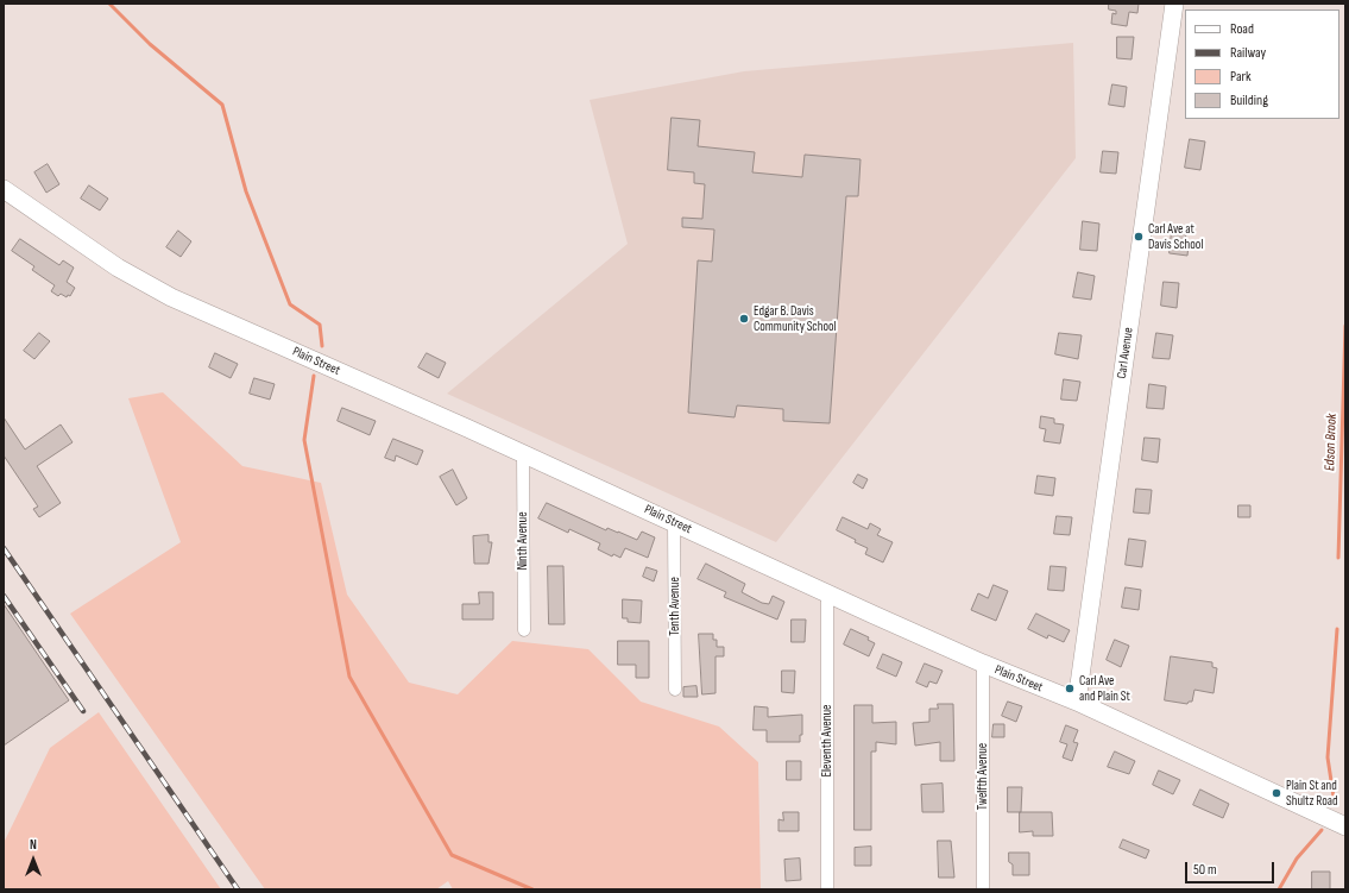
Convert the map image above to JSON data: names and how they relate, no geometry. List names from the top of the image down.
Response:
{
  "streets": {
    "main road": ["Carl Avenue", "Plain Street"],
    "street": [
      "Ninth Avenue",
      "Tenth Avenue",
      "Eleventh Avenue",
      "Twelfth Avenue"
    ]
  },
  "crossings": [
    ["Carl Avenue", "Plain Street"],
    ["Plain Street", "Ninth Avenue"],
    ["Plain Street", "Tenth Avenue"],
    ["Plain Street", "Eleventh Avenue"],
    ["Plain Street", "Twelfth Avenue"]
  ],
  "water": ["Edson Brook"],
  "places": [
    "Carl Ave at Davis School",
    "Edgar B. Davis Community School",
    "Carl Ave and Plain St",
    "Plain St and Shultz Road"
  ],
  "legend": [
    "Road",
    "Railway",
    "Park",
    "Building"
  ],
  "scale_bar": "50 m",
  "north": "top"
}
